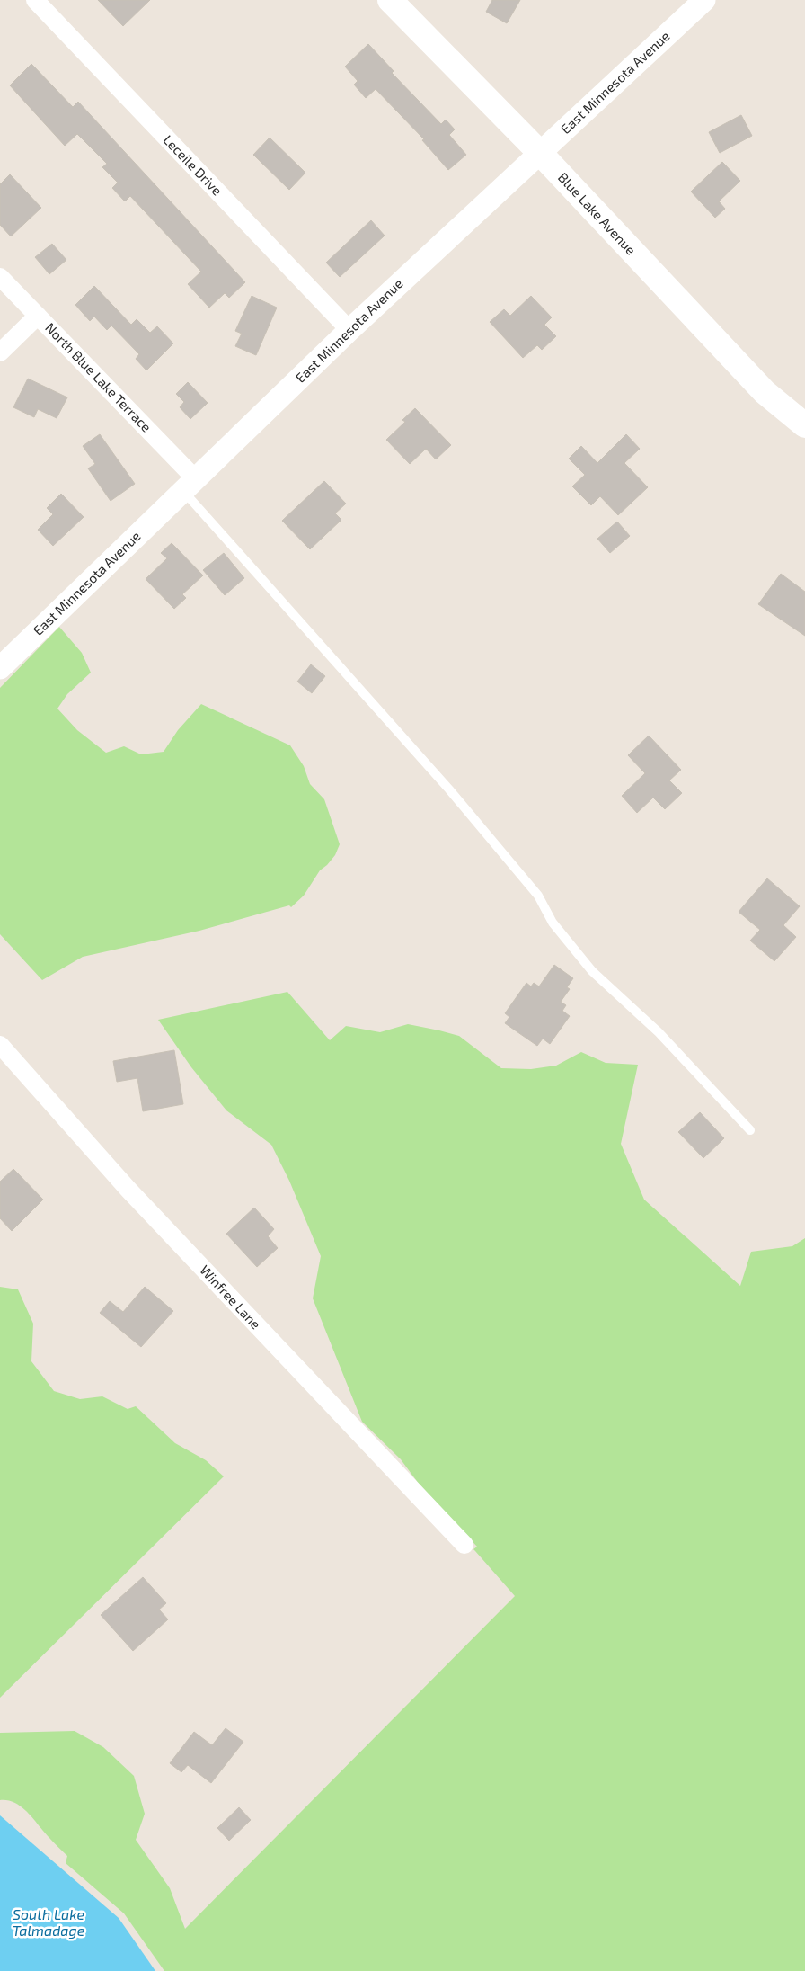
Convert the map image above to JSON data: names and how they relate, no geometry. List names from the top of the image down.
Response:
{
  "streets": {
    "main road": ["Blue Lake Avenue"],
    "street": [
      "East Minnesota Avenue",
      "Leceile Drive",
      "North Blue Lake Terrace",
      "Winfree Lane"
    ]
  },
  "crossings": [
    ["East Minnesota Avenue", "Leceile Drive"],
    ["East Minnesota Avenue", "Blue Lake Avenue"],
    ["East Minnesota Avenue", "North Blue Lake Terrace"]
  ],
  "water": ["South Lake Talmadage"]
}
